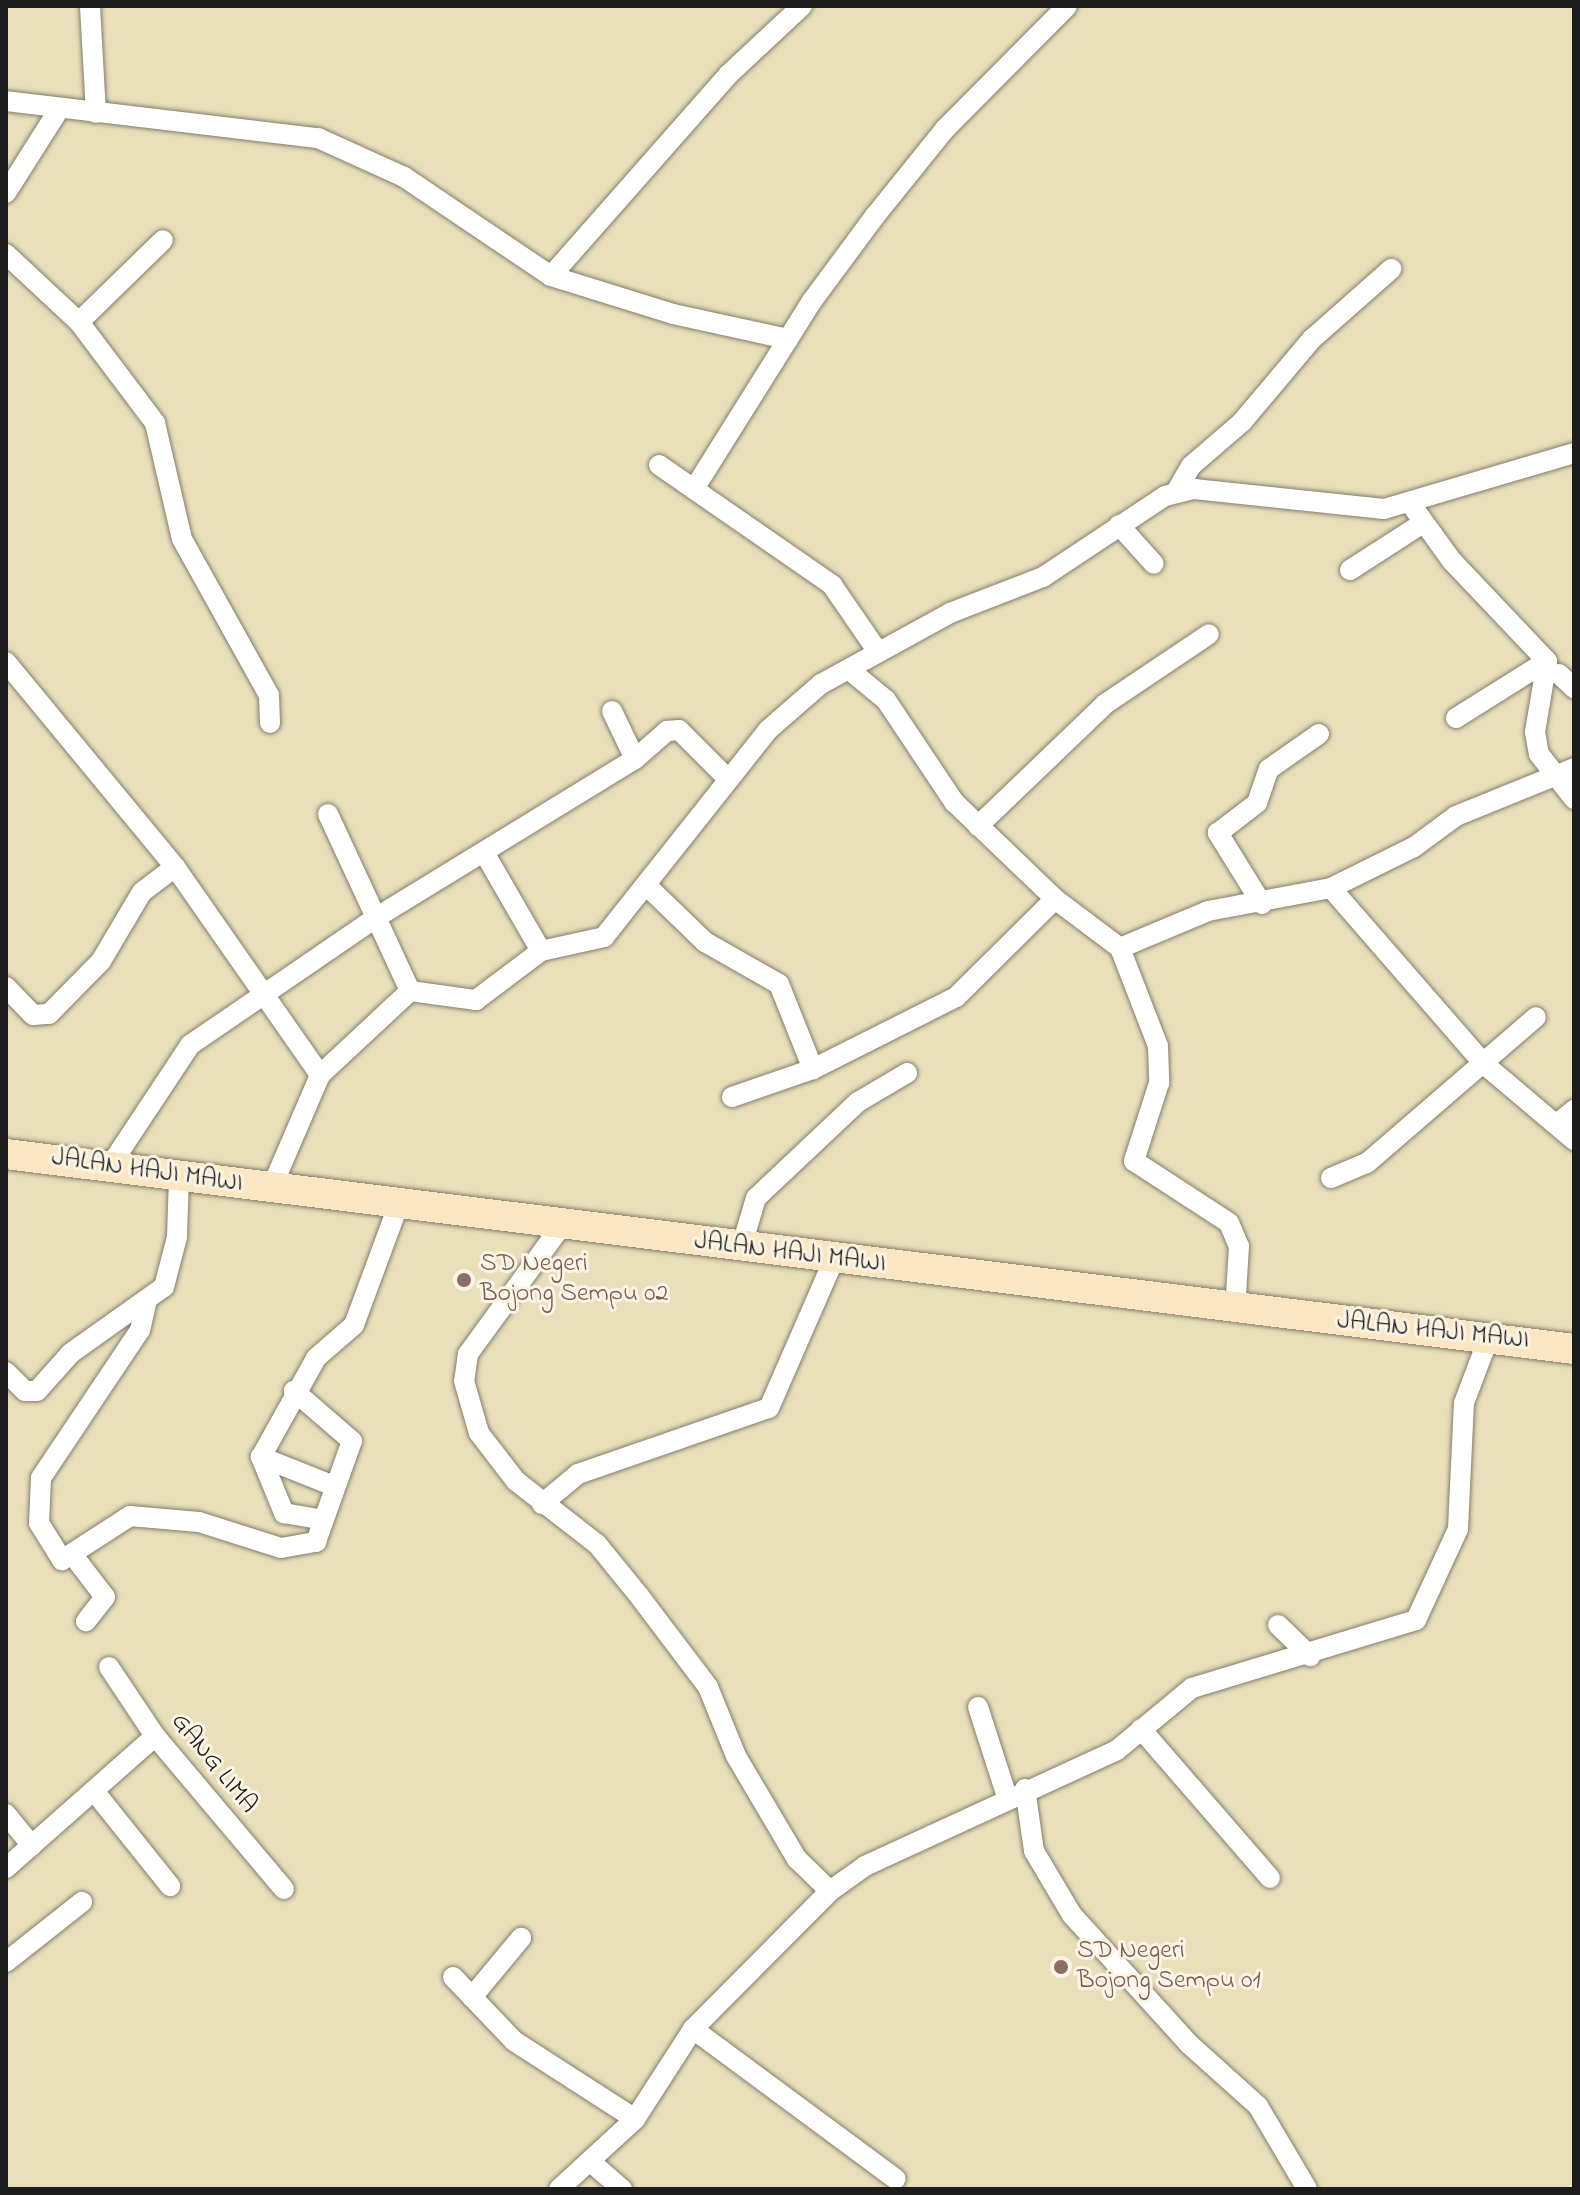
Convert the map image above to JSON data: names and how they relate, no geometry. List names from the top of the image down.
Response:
{
  "streets": {
    "street": ["JALAN HAJI MAWI", "GANG LIMA"]
  },
  "places": ["SD Negeri Bojong Sempu 02", "SD Negeri Bojong Sempu 01"]
}
